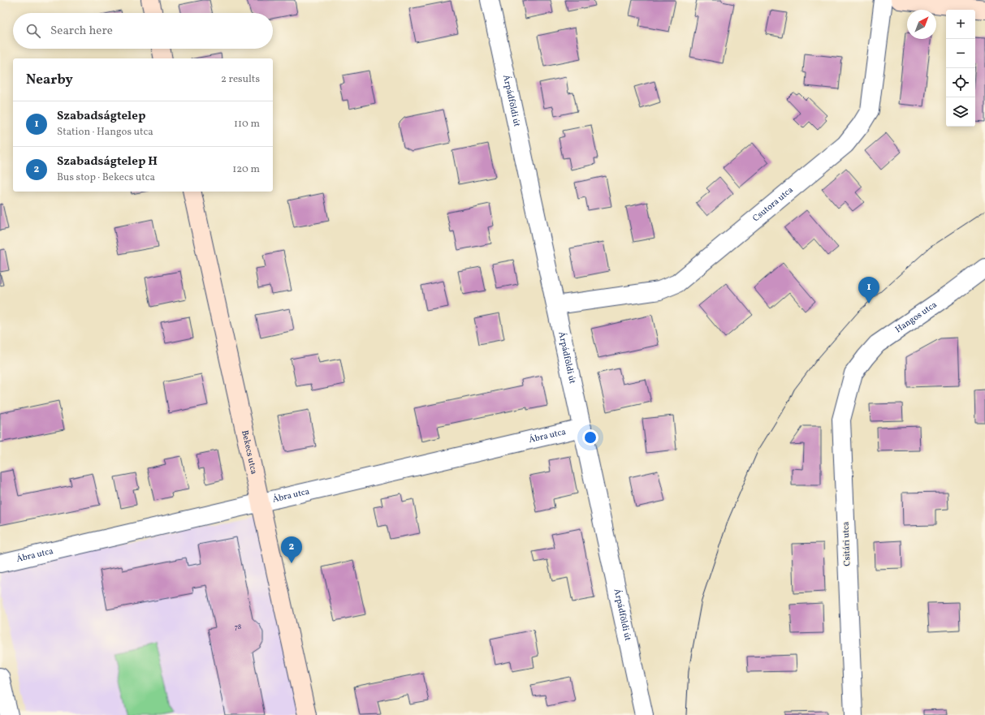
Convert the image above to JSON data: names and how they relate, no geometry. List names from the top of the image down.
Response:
{
  "streets": {
    "street": [
      "Árpádföldi út",
      "Csutora utca",
      "Hangos utca",
      "Ábra utca",
      "Bekecs utca",
      "Csitári utca"
    ]
  },
  "crossings": [
    ["Árpádföldi út", "Csutora utca"],
    ["Árpádföldi út", "Ábra utca"],
    ["Hangos utca", "Csitári utca"],
    ["Ábra utca", "Bekecs utca"]
  ],
  "house_numbers": ["78"],
  "north": "top right",
  "page": {
    "map_buttons": ["+", "−"],
    "search": "Search here",
    "heading": ["Nearby", "2 results"],
    "list": [
      {
        "mark": "1",
        "name": "Szabadságtelep",
        "note": "Station · Hangos utca",
        "value": "110 m"
      },
      {
        "mark": "2",
        "name": "Szabadságtelep H",
        "note": "Bus stop · Bekecs utca",
        "value": "120 m"
      }
    ],
    "pins": ["1", "2"]
  }
}
